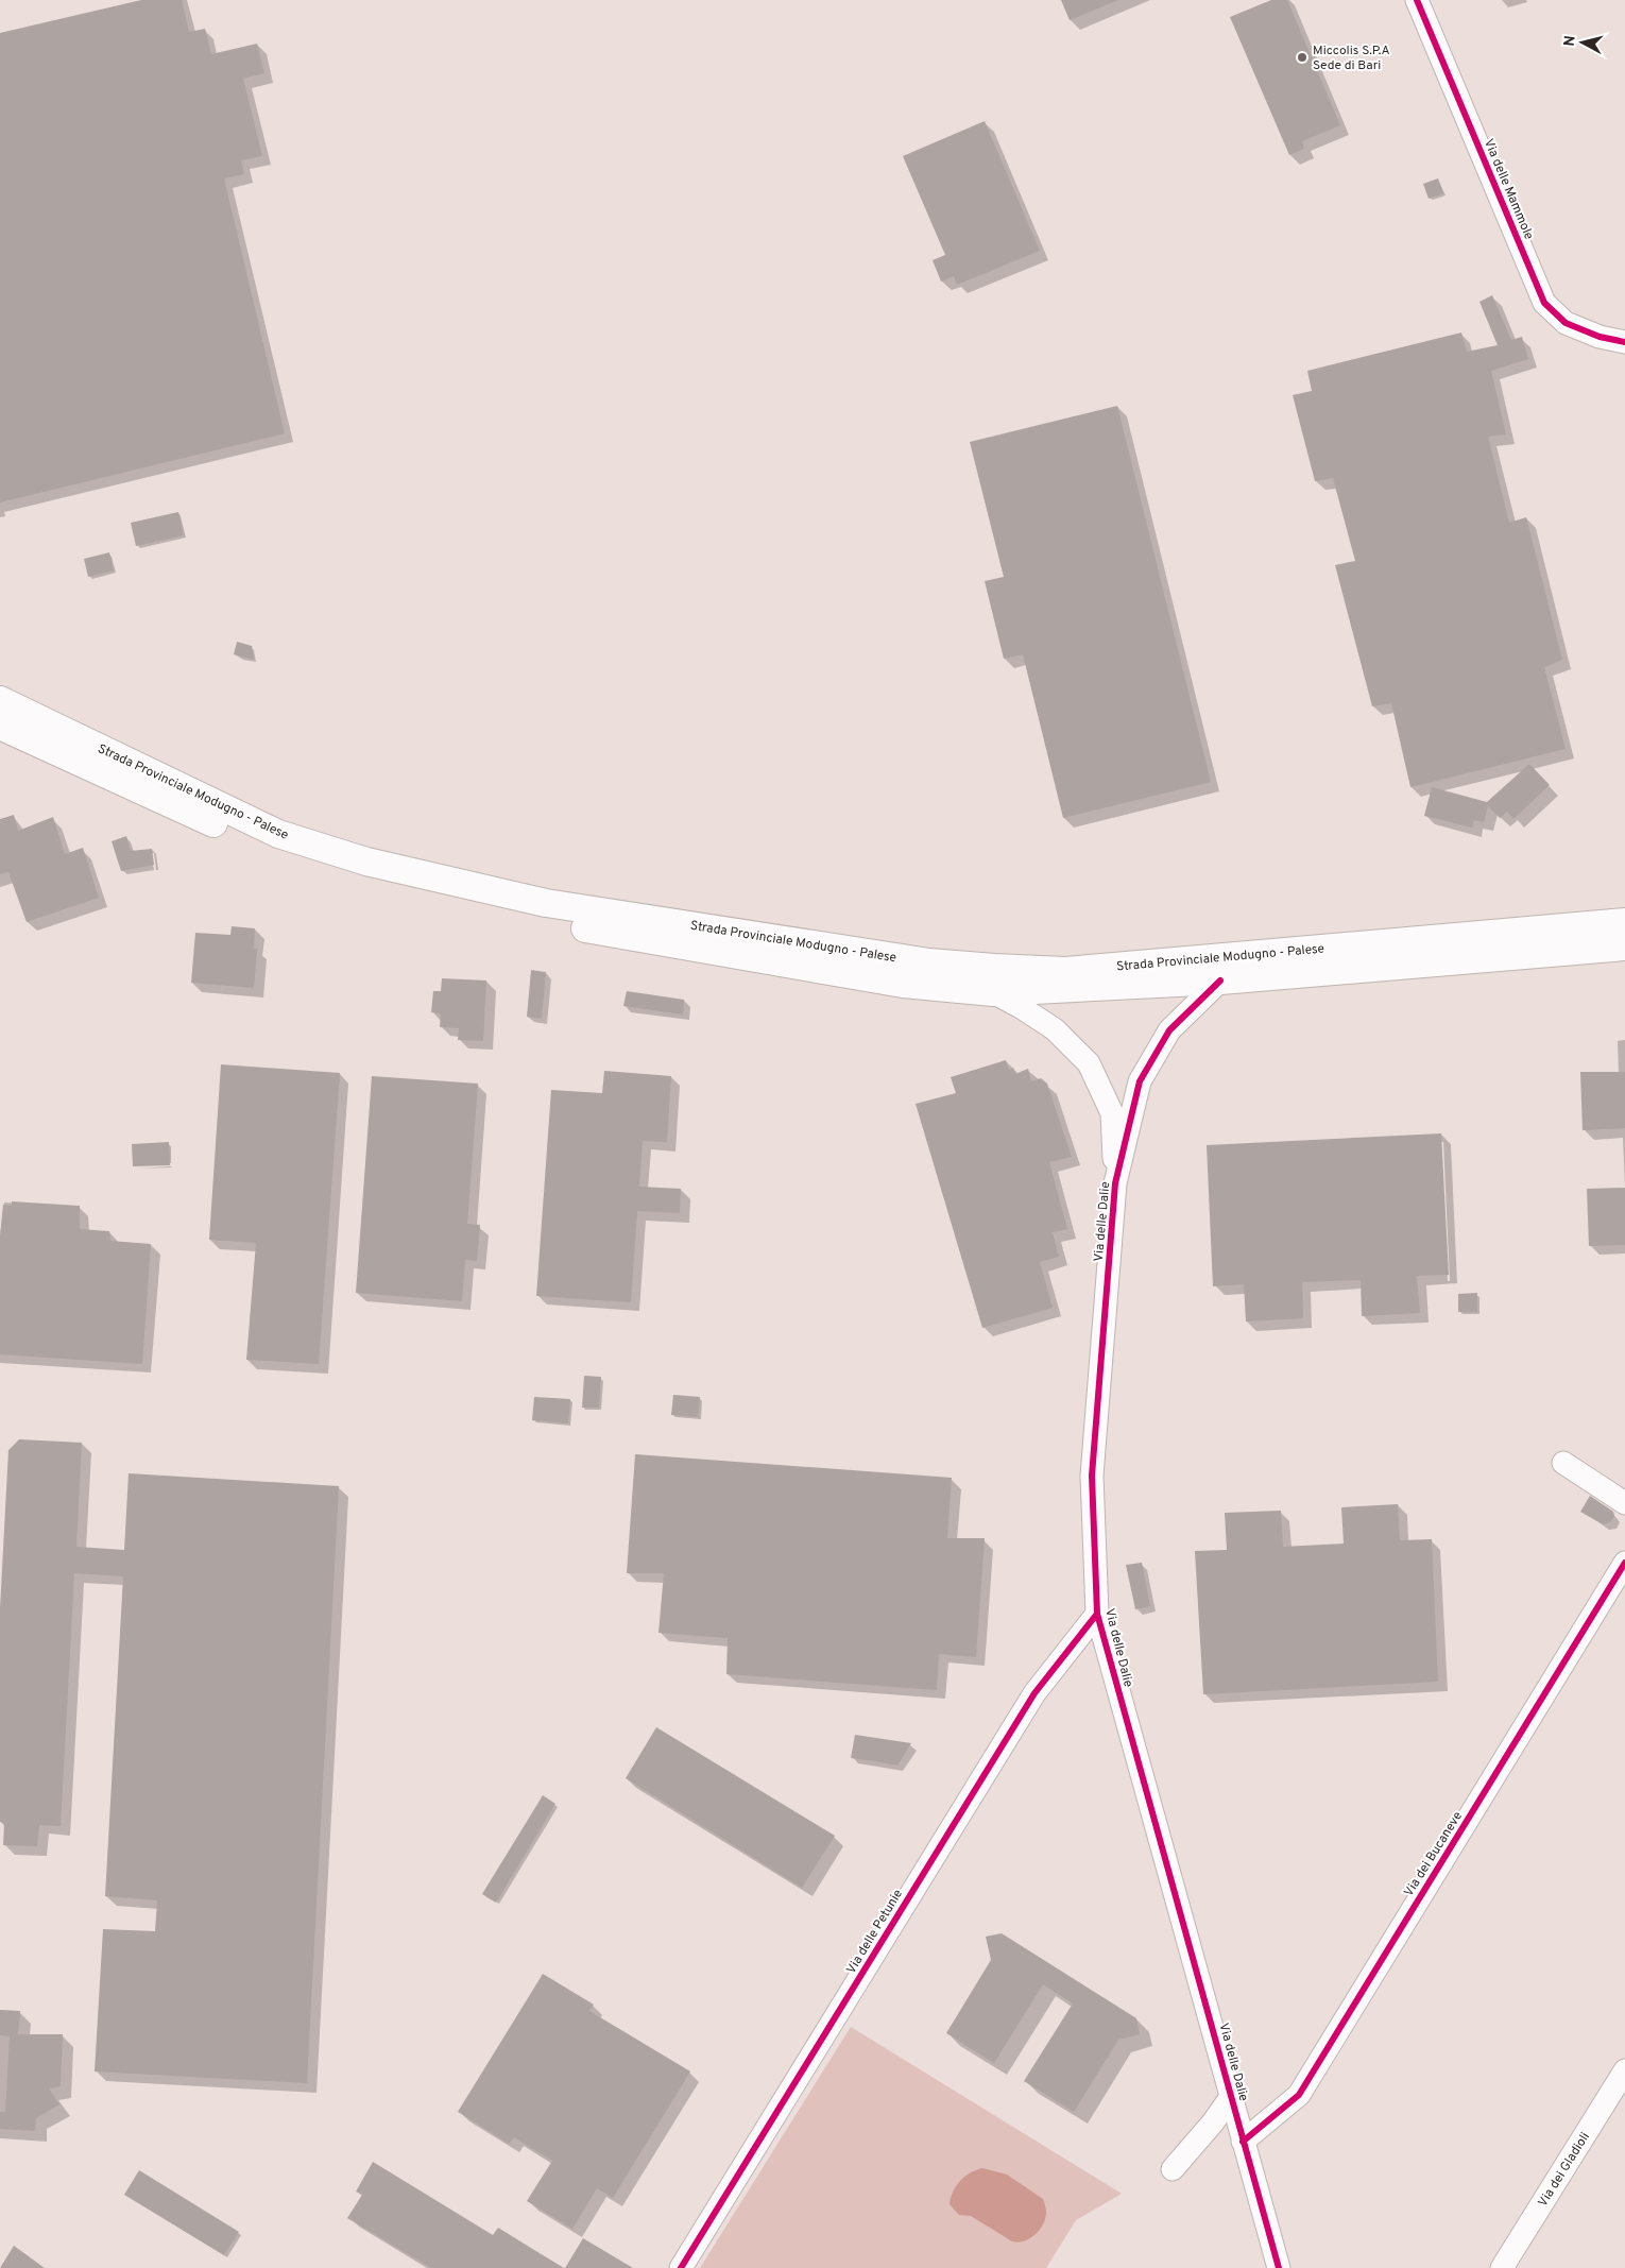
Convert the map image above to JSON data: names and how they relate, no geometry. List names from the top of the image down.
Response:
{
  "streets": {
    "main road": ["Strada Provinciale Modugno - Palese"],
    "street": [
      "Via delle Mammole",
      "Via delle Dalie",
      "Via dei Bucaneve",
      "Via delle Petunie",
      "Via dei Gladioli"
    ]
  },
  "crossings": [
    ["Strada Provinciale Modugno - Palese", "Via delle Dalie"],
    ["Via delle Dalie", "Via dei Bucaneve"],
    ["Via delle Dalie", "Via delle Petunie"]
  ],
  "places": ["Miccolis S.P.A Sede di Bari"],
  "north": "left"
}
